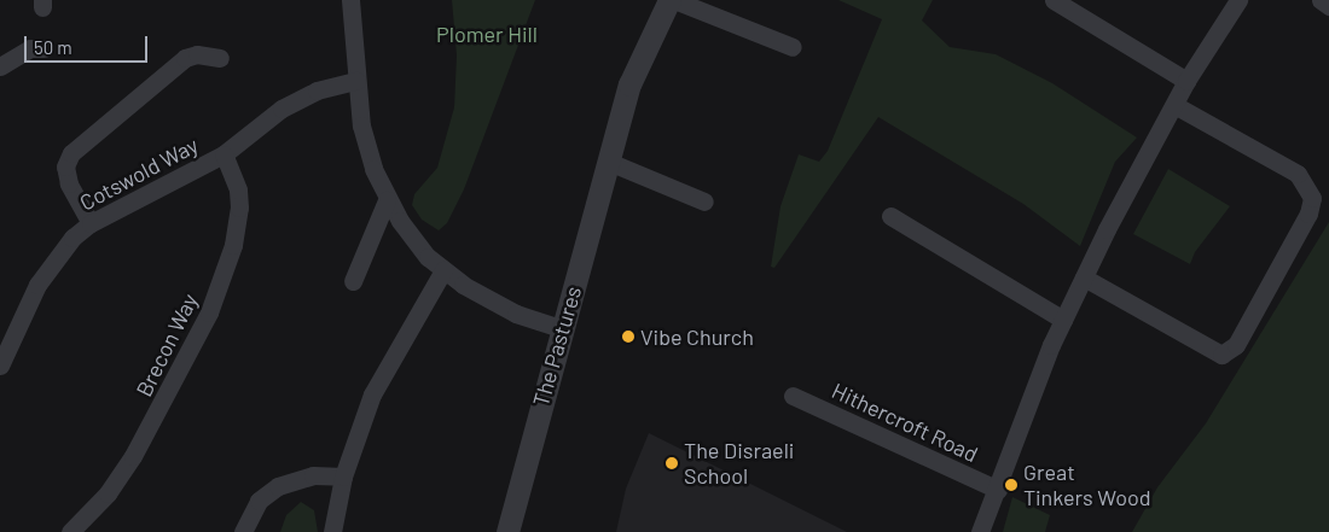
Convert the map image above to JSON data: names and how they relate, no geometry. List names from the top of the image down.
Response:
{
  "streets": {
    "street": [
      "Cotswold Way",
      "Brecon Way",
      "The Pastures",
      "Hithercroft Road"
    ]
  },
  "crossings": [
    ["Cotswold Way", "Brecon Way"]
  ],
  "parks": ["Plomer Hill"],
  "places": ["Vibe Church", "The Disraeli School", "Great Tinkers Wood"],
  "scale_bar": "50 m"
}
